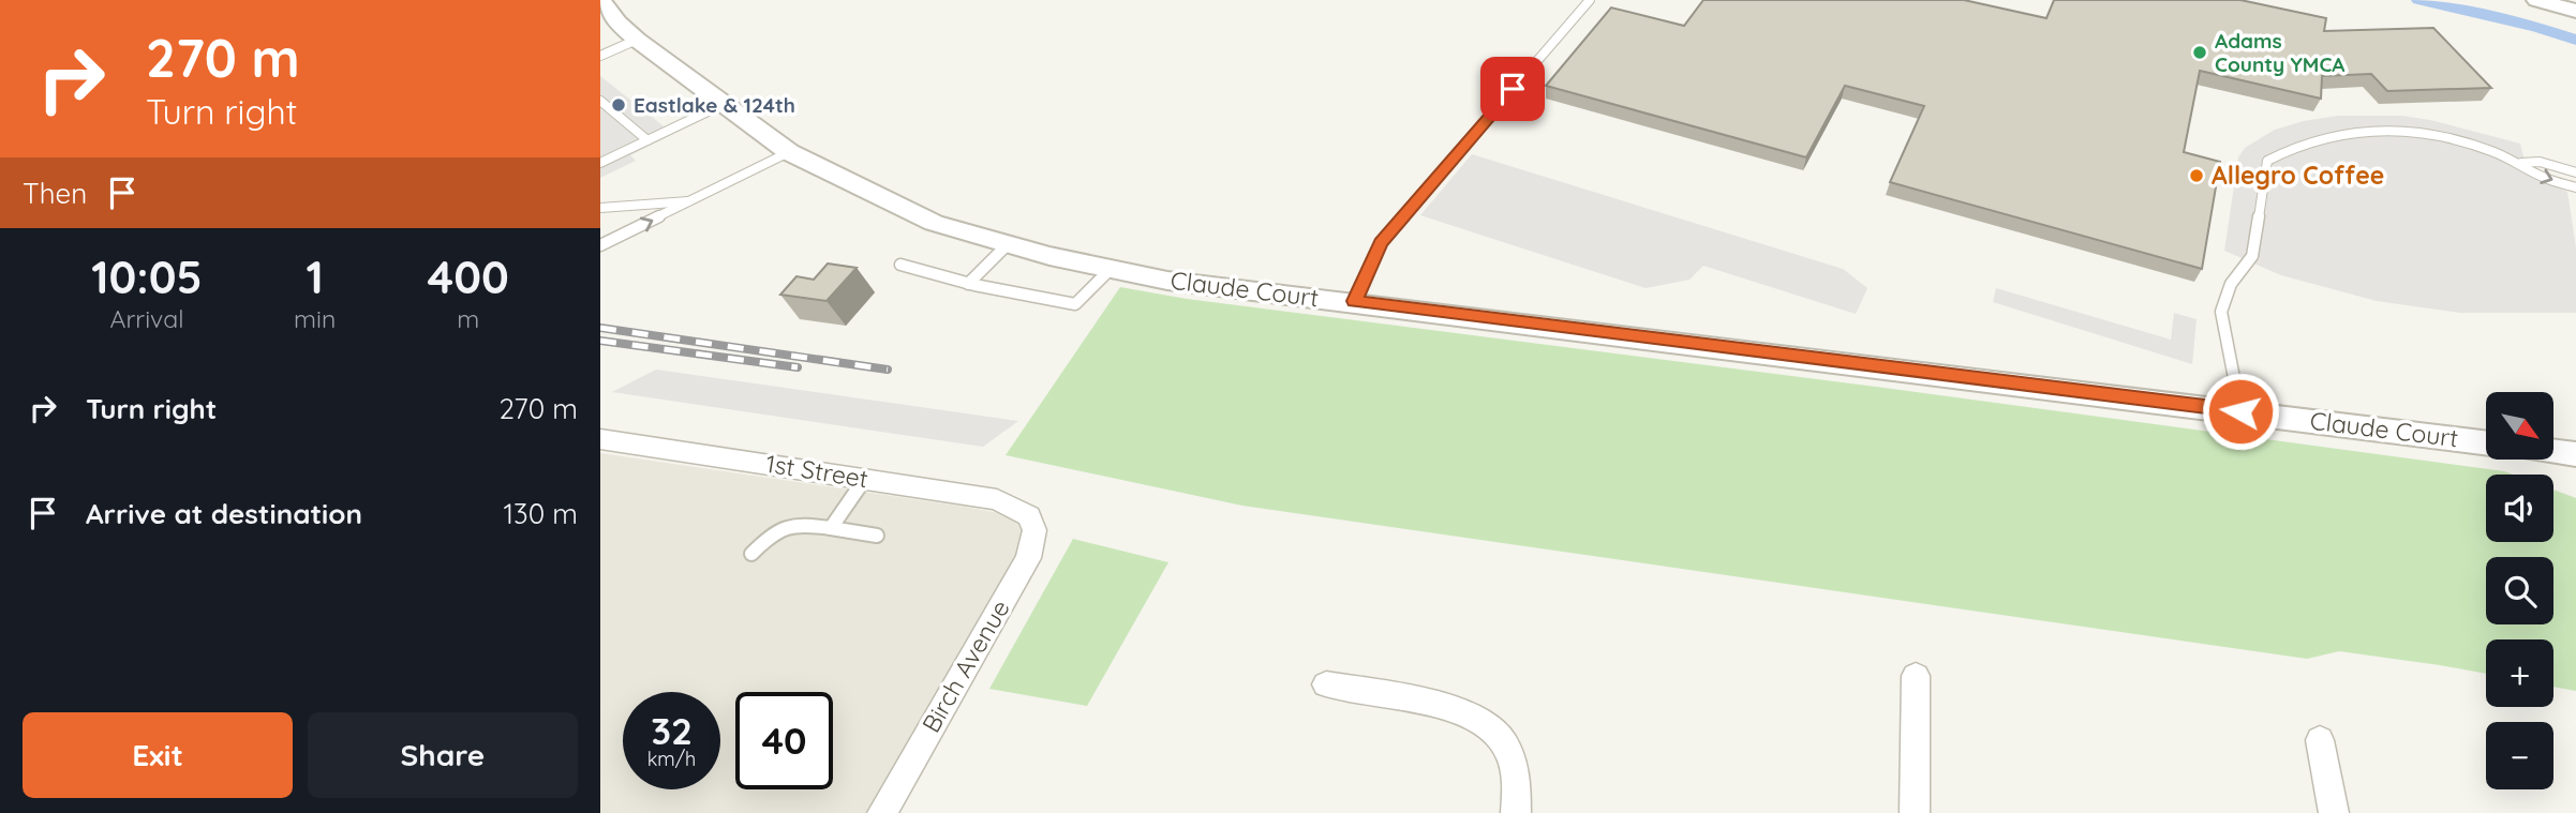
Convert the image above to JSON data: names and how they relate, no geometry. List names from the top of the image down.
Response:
{
  "streets": {
    "street": ["Claude Court", "1st Street", "Birch Avenue"]
  },
  "crossings": [
    ["1st Street", "Birch Avenue"]
  ],
  "places": ["Adams County YMCA", "Eastlake & 124th", "Allegro Coffee"],
  "north": "bottom right",
  "page": {
    "turn": ["270 m", "Turn right"],
    "then": "Then",
    "eta": [
      "10:05",
      "Arrival",
      "1",
      "min",
      "400",
      "m"
    ],
    "list": [
      {
        "name": "Turn right",
        "value": "270 m"
      },
      {
        "name": "Arrive at destination",
        "value": "130 m"
      }
    ],
    "map_buttons": ["+", "−"],
    "speed": "32 km/h",
    "limit": "40",
    "buttons": ["Exit", "Share"]
  }
}
